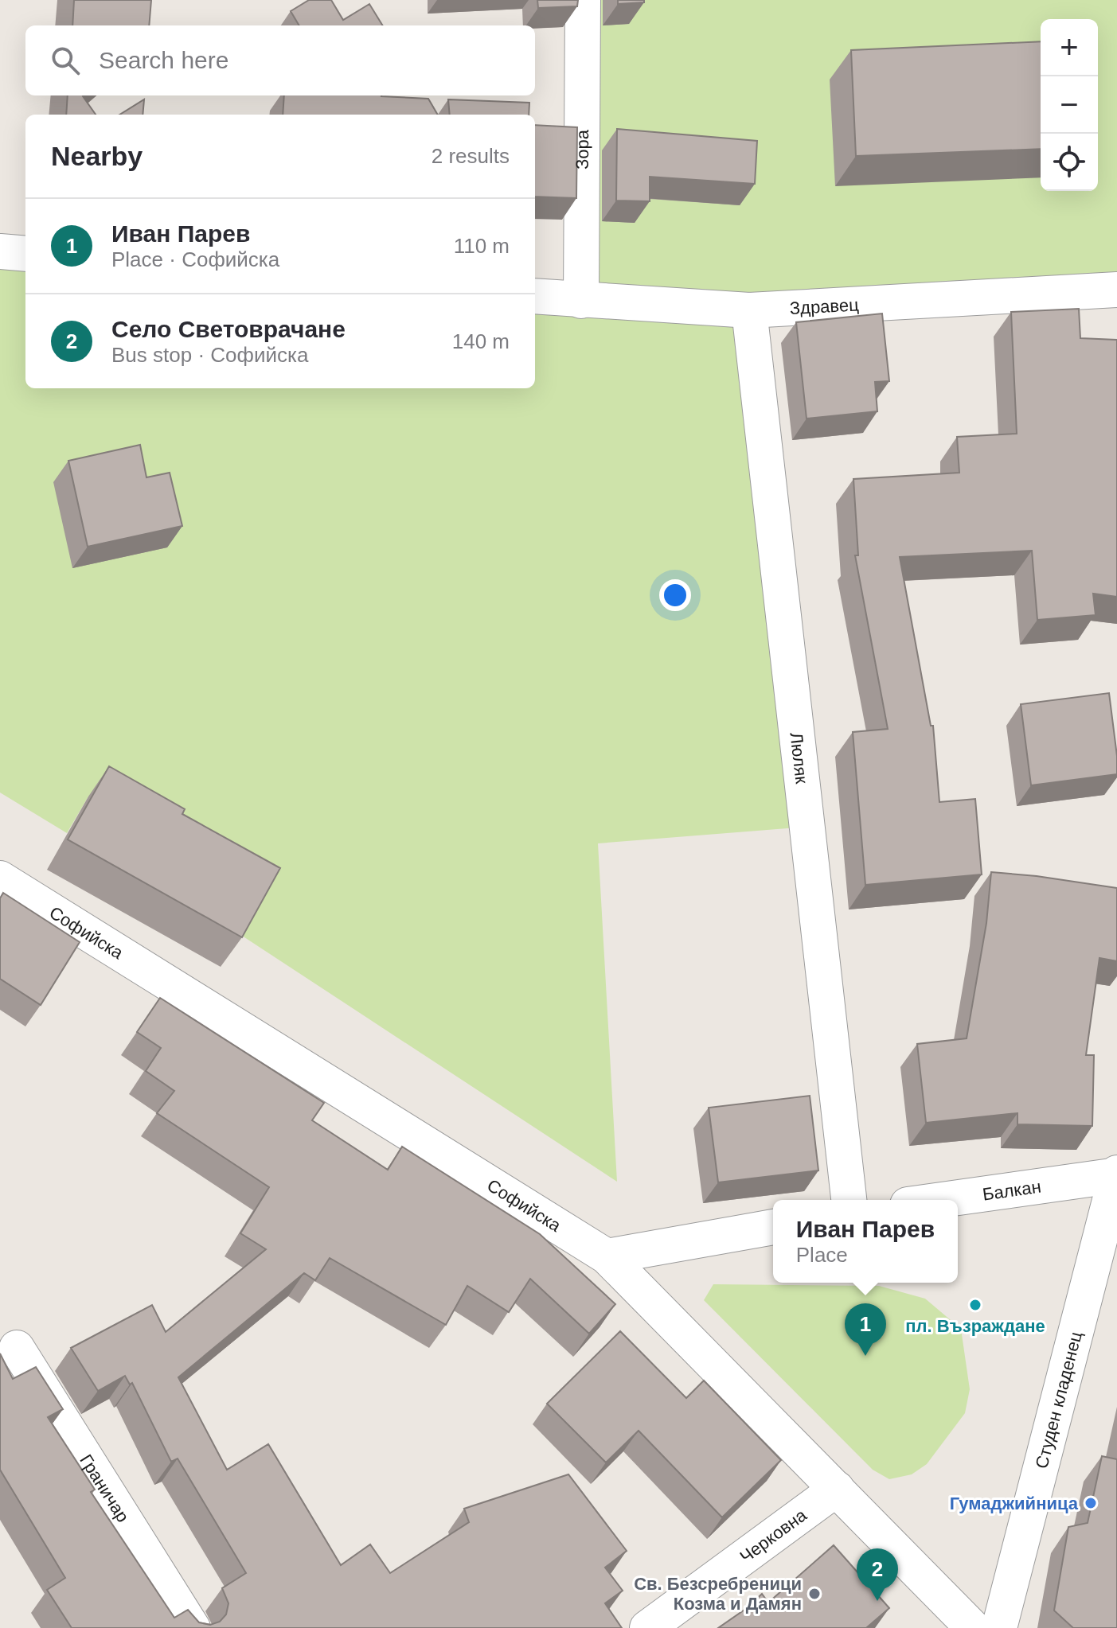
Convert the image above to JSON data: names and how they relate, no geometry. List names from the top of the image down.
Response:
{
  "streets": {
    "street": [
      "Зора",
      "Здравец",
      "Люляк",
      "Софийска",
      "Балкан",
      "Студен кладенец",
      "Граничар",
      "Черковна"
    ]
  },
  "crossings": [
    ["Зора", "Здравец"],
    ["Здравец", "Люляк"],
    ["Софийска", "Черковна"],
    ["Балкан", "Студен кладенец"]
  ],
  "places": ["пл. Възраждане", "Гумаджийница", "Св. Безсребреници Козма и Дамян"],
  "page": {
    "map_buttons": ["+", "−"],
    "search": "Search here",
    "heading": ["Nearby", "2 results"],
    "list": [
      {
        "mark": "1",
        "name": "Иван Парев",
        "note": "Place · Софийска",
        "value": "110 m"
      },
      {
        "mark": "2",
        "name": "Село Световрачане",
        "note": "Bus stop · Софийска",
        "value": "140 m"
      }
    ],
    "popup": ["Иван Парев", "Place"],
    "pins": ["1", "2"]
  }
}
